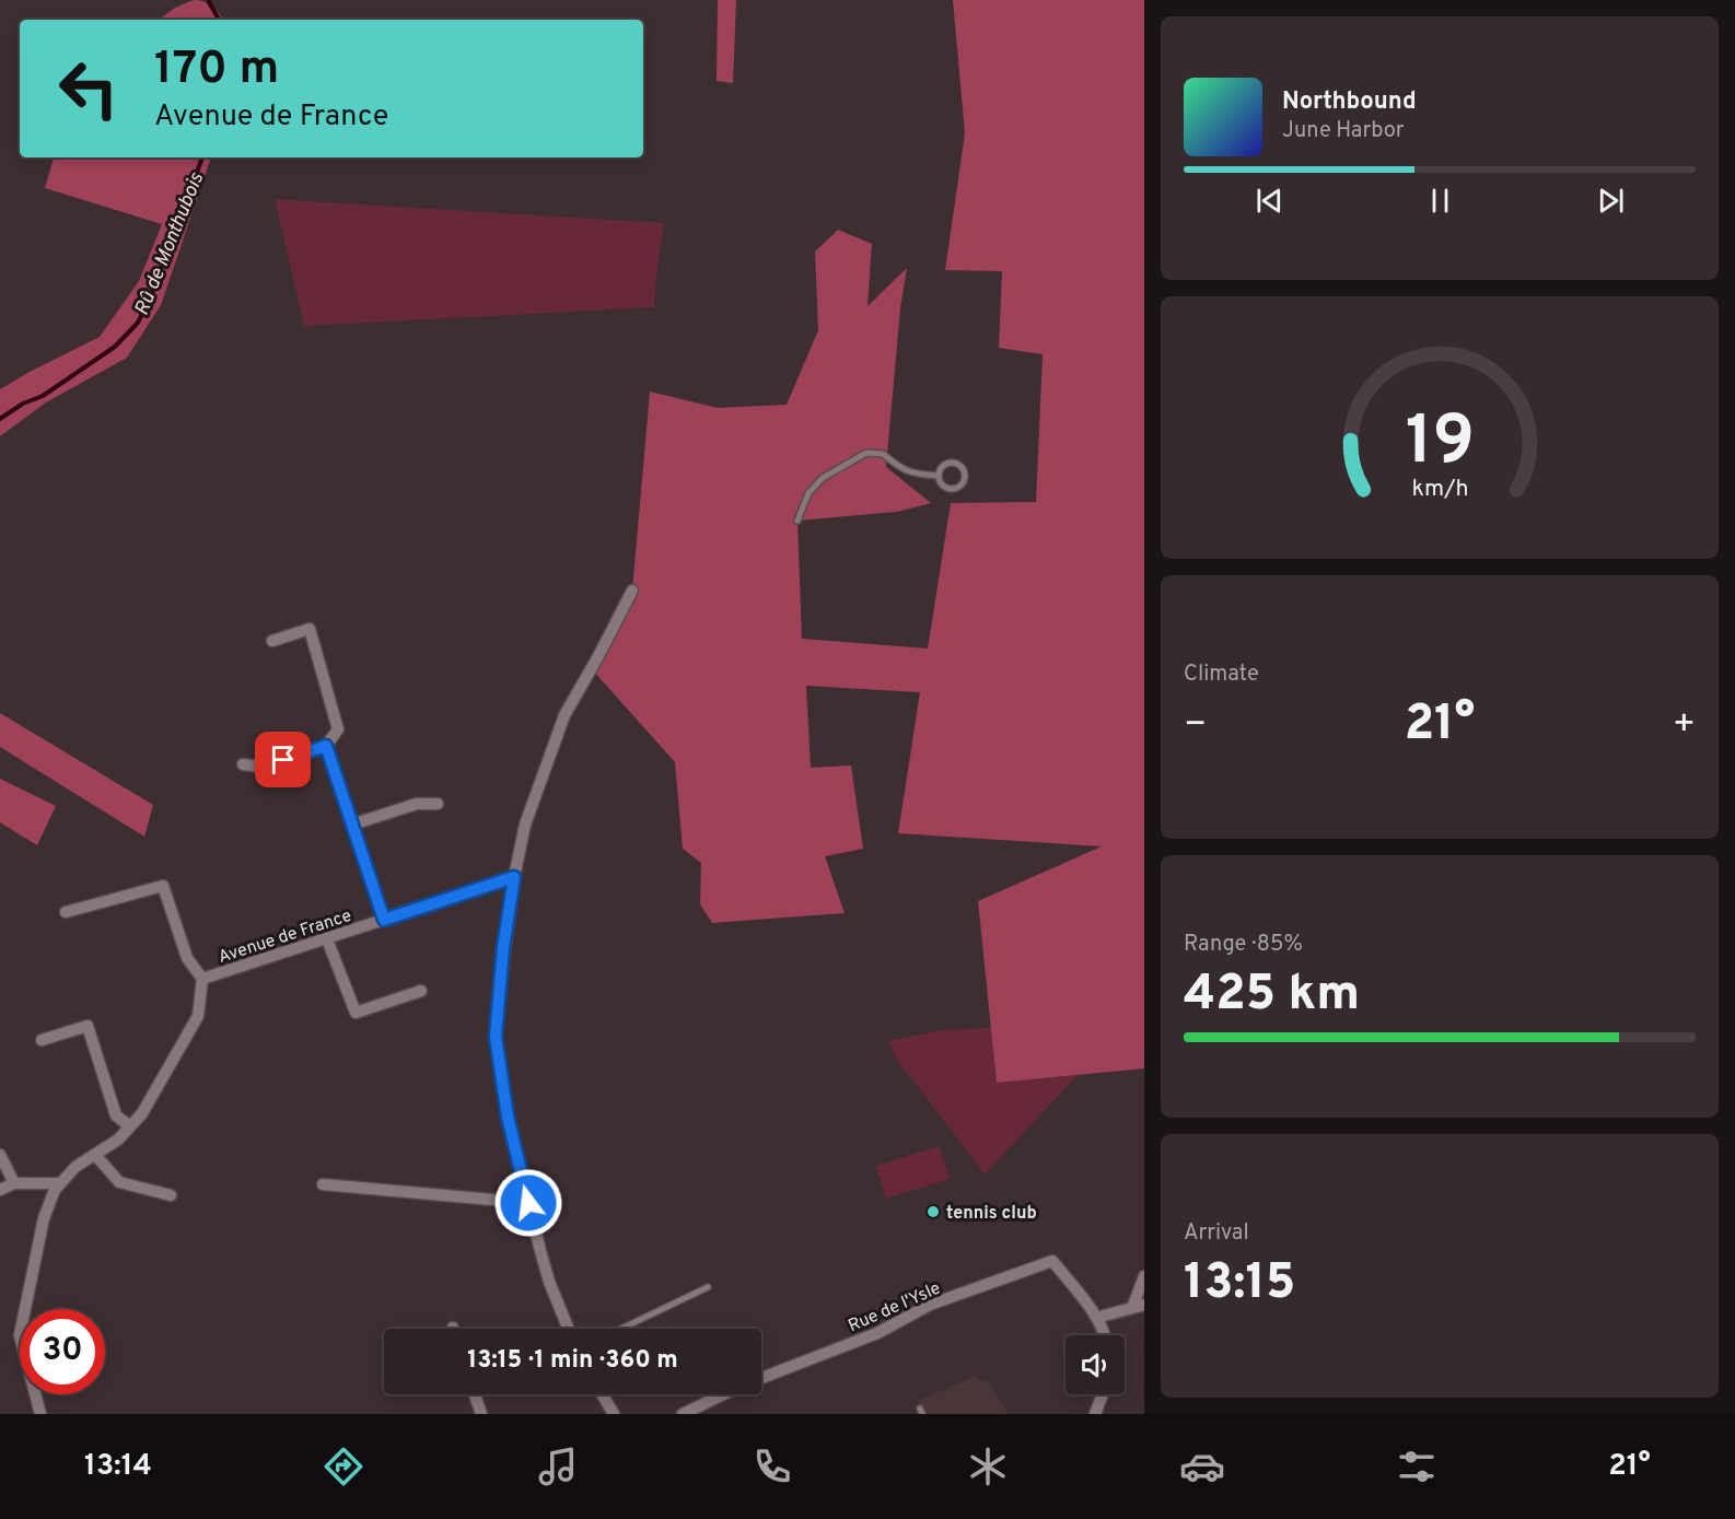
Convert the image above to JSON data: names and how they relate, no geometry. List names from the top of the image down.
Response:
{
  "streets": {
    "street": ["Avenue de France", "Rue de l'Ysle"]
  },
  "water": ["Rû de Monthubois"],
  "places": ["tennis club"],
  "page": {
    "turn": ["170 m", "Avenue de France"],
    "song": ["Northbound", "June Harbor"],
    "tile": [
      "Climate",
      ["Range · 85%", "425 km"],
      ["Arrival", "13:15"]
    ],
    "heat": ["−", "21°", "+"],
    "limit": "30",
    "trip": "13:15 · 1 min · 360 m",
    "tabs": ["13:14", "21°"],
    "gauge": ["19", "km/h"]
  }
}
